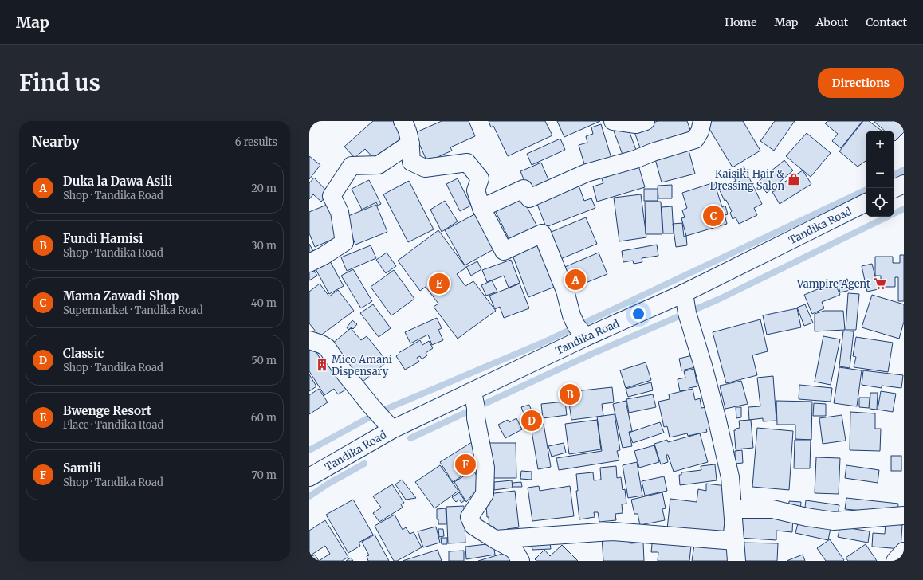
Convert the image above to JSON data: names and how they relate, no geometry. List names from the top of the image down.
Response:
{
  "streets": {
    "street": ["Tandika Road"]
  },
  "places": {
    "shop": ["Kaisiki Hair & Dressing Salon"],
    "supermarket": ["Vampire Agent"],
    "building": ["Mico Amani Dispensary"]
  },
  "page": {
    "header": "Map",
    "nav": [
      "Home",
      "Map",
      "About",
      "Contact"
    ],
    "buttons": "Directions",
    "title": "Find us",
    "heading": ["Nearby", "6 results"],
    "map_buttons": ["+", "−"],
    "list": [
      {
        "mark": "A",
        "name": "Duka la Dawa Asili",
        "note": "Shop · Tandika Road",
        "value": "20 m"
      },
      {
        "mark": "B",
        "name": "Fundi Hamisi",
        "note": "Shop · Tandika Road",
        "value": "30 m"
      },
      {
        "mark": "C",
        "name": "Mama Zawadi Shop",
        "note": "Supermarket · Tandika Road",
        "value": "40 m"
      },
      {
        "mark": "D",
        "name": "Classic",
        "note": "Shop · Tandika Road",
        "value": "50 m"
      },
      {
        "mark": "E",
        "name": "Bwenge Resort",
        "note": "Place · Tandika Road",
        "value": "60 m"
      },
      {
        "mark": "F",
        "name": "Samili",
        "note": "Shop · Tandika Road",
        "value": "70 m"
      }
    ],
    "pins": [
      "C",
      "A",
      "E",
      "B",
      "D",
      "F"
    ]
  }
}
